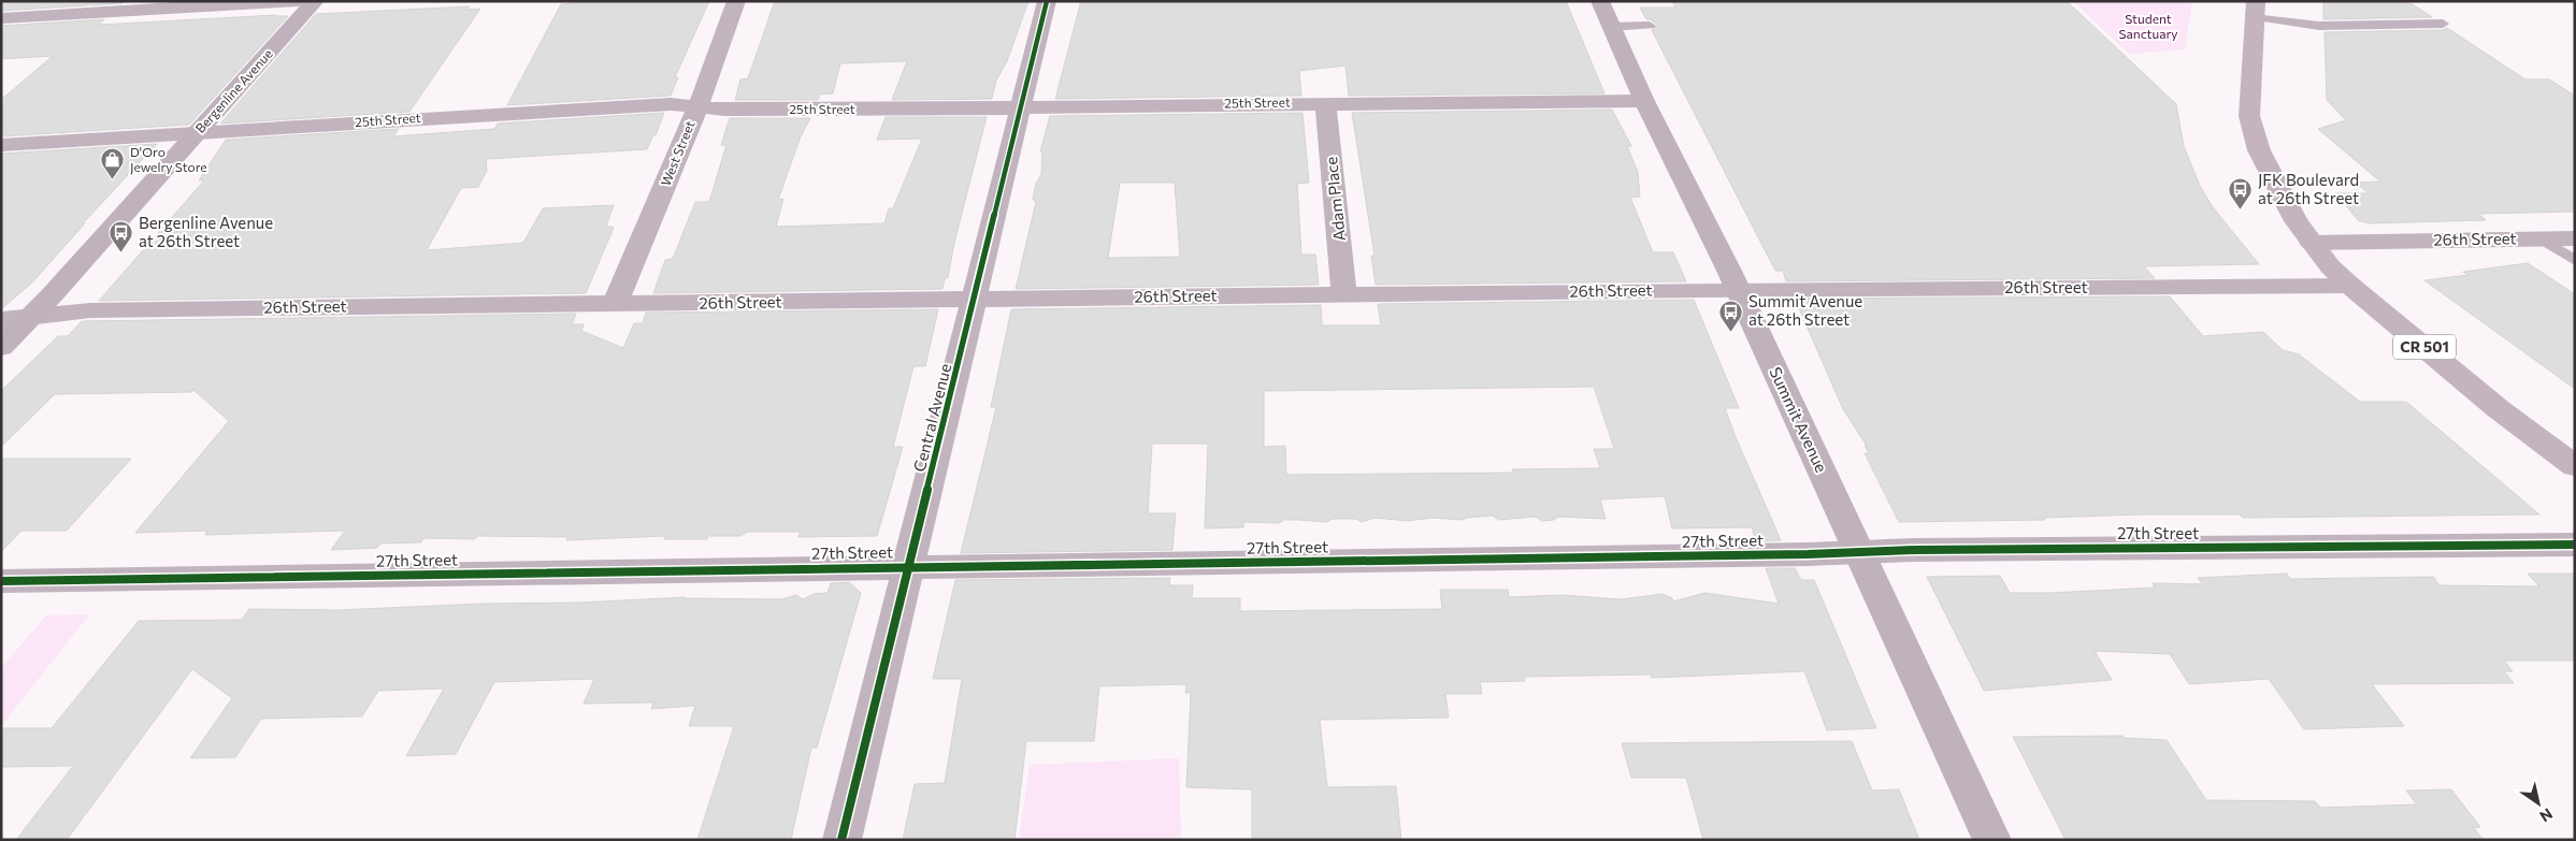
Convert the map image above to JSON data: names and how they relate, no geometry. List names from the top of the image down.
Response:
{
  "streets": {
    "main road": ["CR 501"],
    "street": [
      "Bergenline Avenue",
      "25th Street",
      "West Street",
      "Adam Place",
      "26th Street",
      "Central Avenue",
      "Summit Avenue",
      "27th Street"
    ]
  },
  "crossings": [
    ["Bergenline Avenue", "25th Street"],
    ["Bergenline Avenue", "26th Street"],
    ["25th Street", "West Street"],
    ["25th Street", "Adam Place"],
    ["25th Street", "Central Avenue"],
    ["25th Street", "Summit Avenue"],
    ["West Street", "26th Street"],
    ["Adam Place", "26th Street"],
    ["26th Street", "CR 501"],
    ["26th Street", "Central Avenue"],
    ["26th Street", "Summit Avenue"],
    ["Central Avenue", "27th Street"],
    ["Summit Avenue", "27th Street"]
  ],
  "parks": ["Student Sanctuary"],
  "places": {
    "shop": ["D'Oro Jewelry Store"],
    "bus stop": ["JFK Boulevard at 26th Street", "Bergenline Avenue at 26th Street", "Summit Avenue at 26th Street"]
  },
  "north": "bottom right"
}
